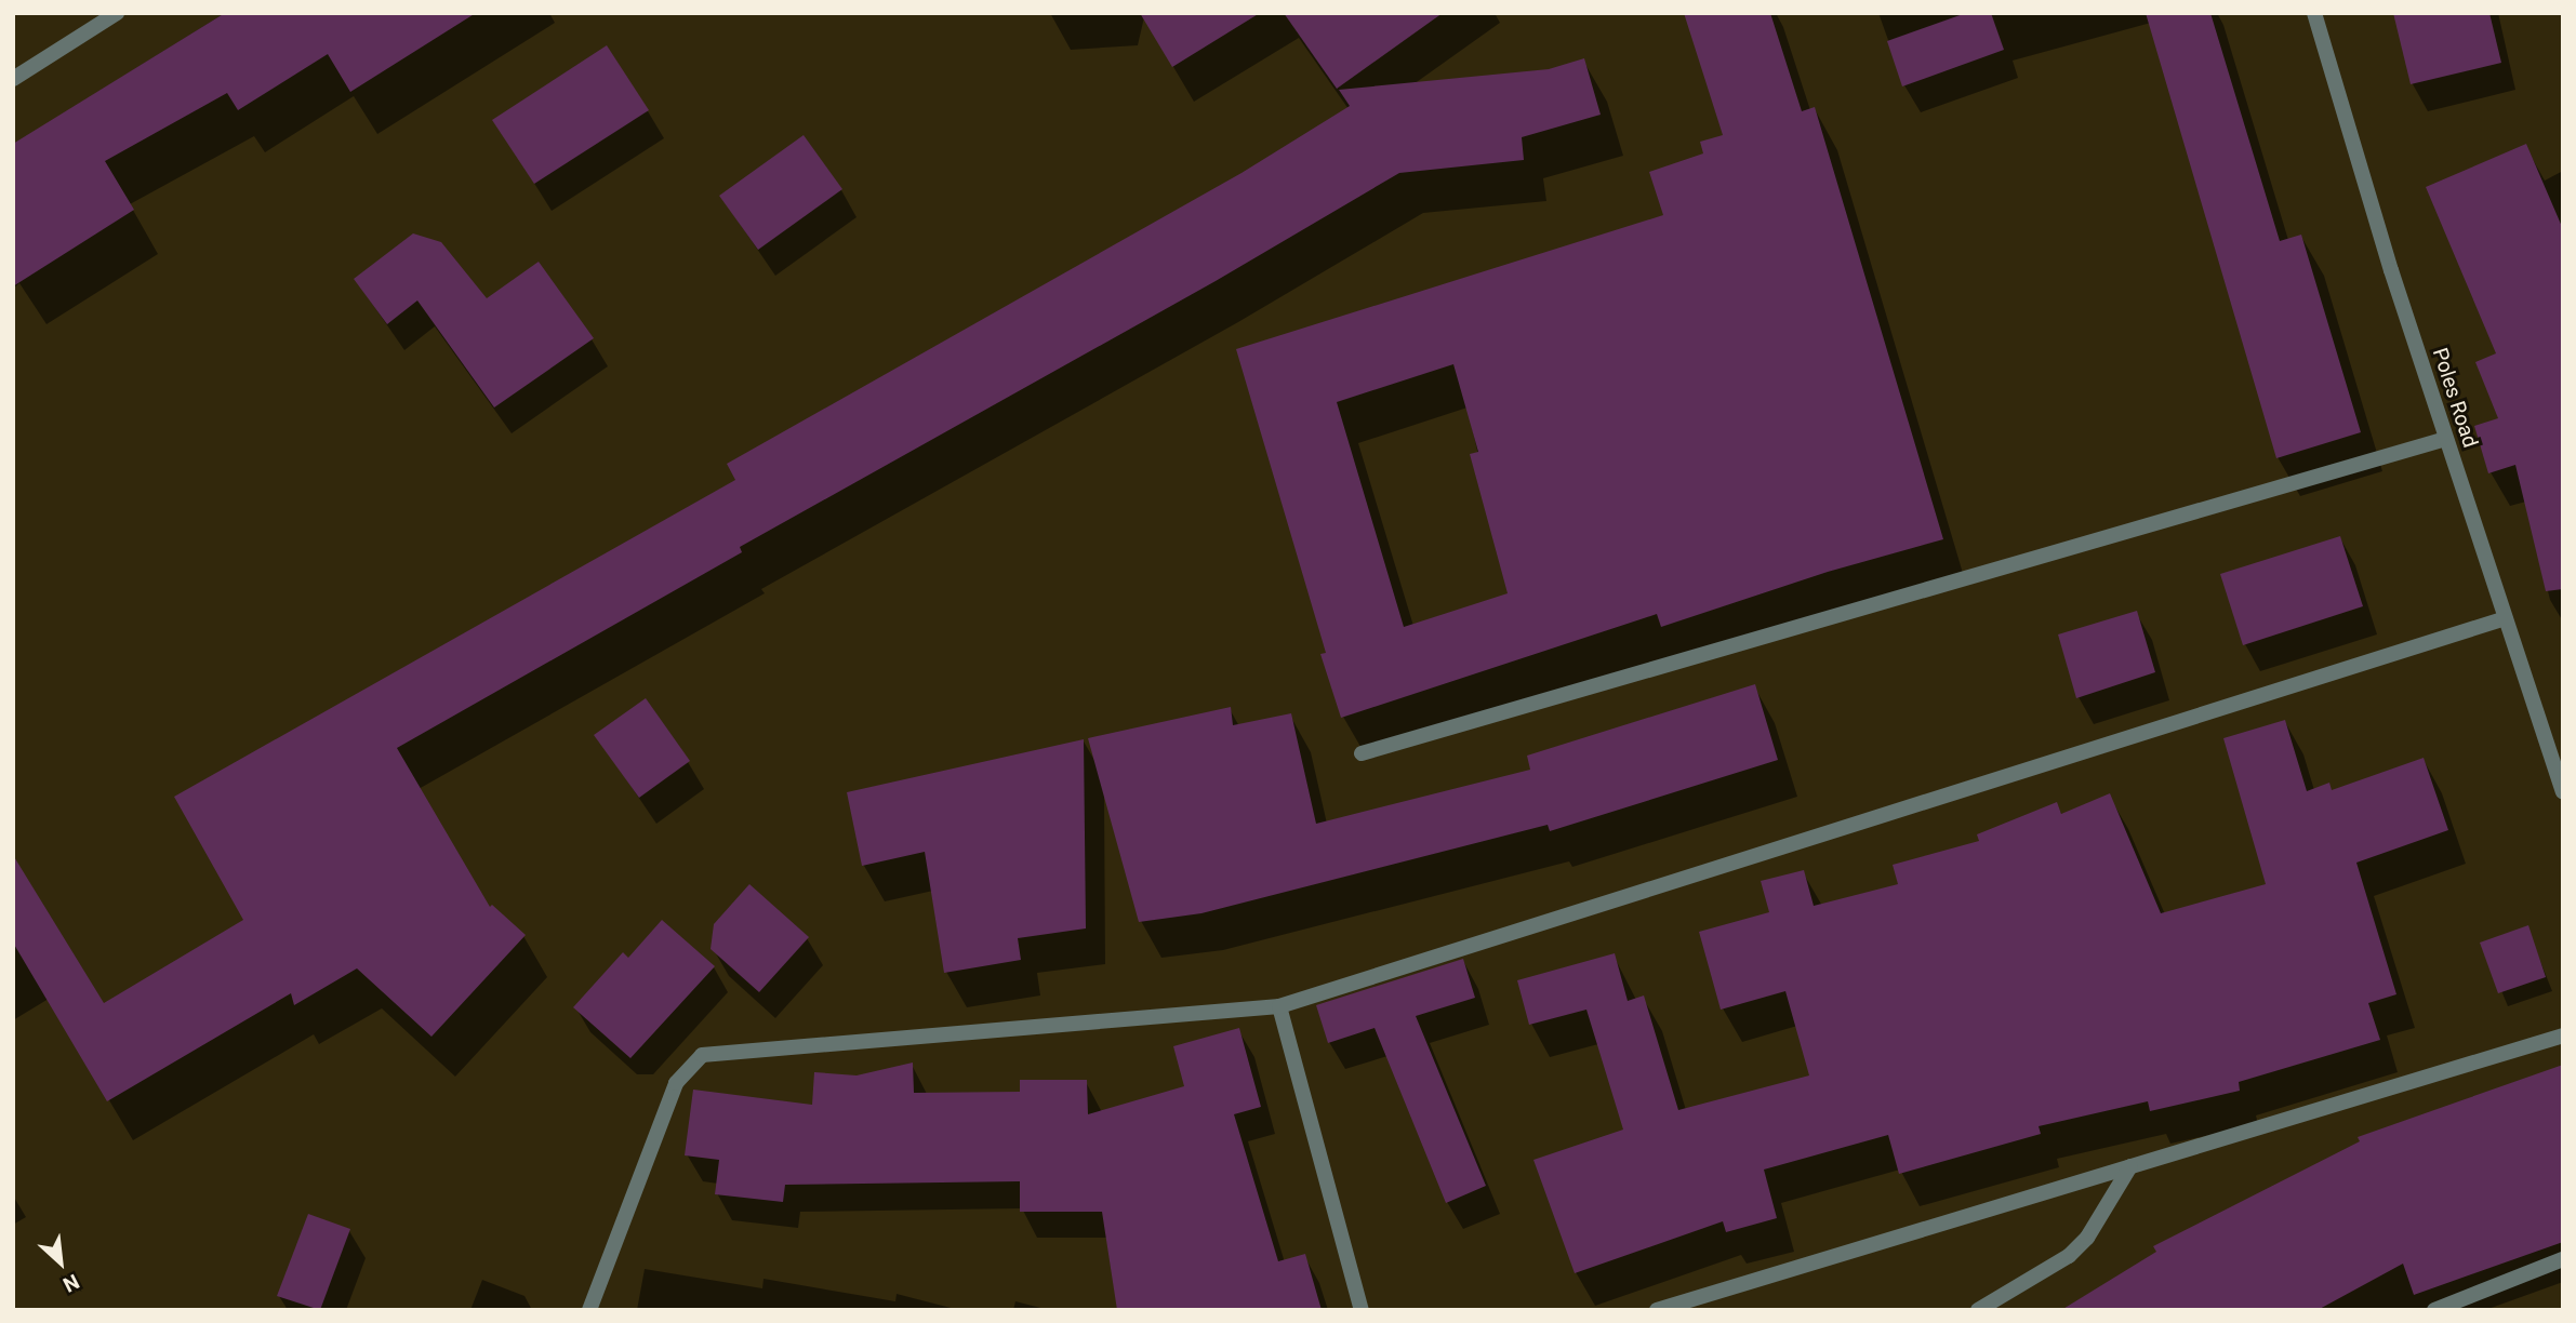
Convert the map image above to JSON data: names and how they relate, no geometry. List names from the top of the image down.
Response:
{
  "streets": {
    "street": ["Poles Road"]
  },
  "north": "bottom right"
}
